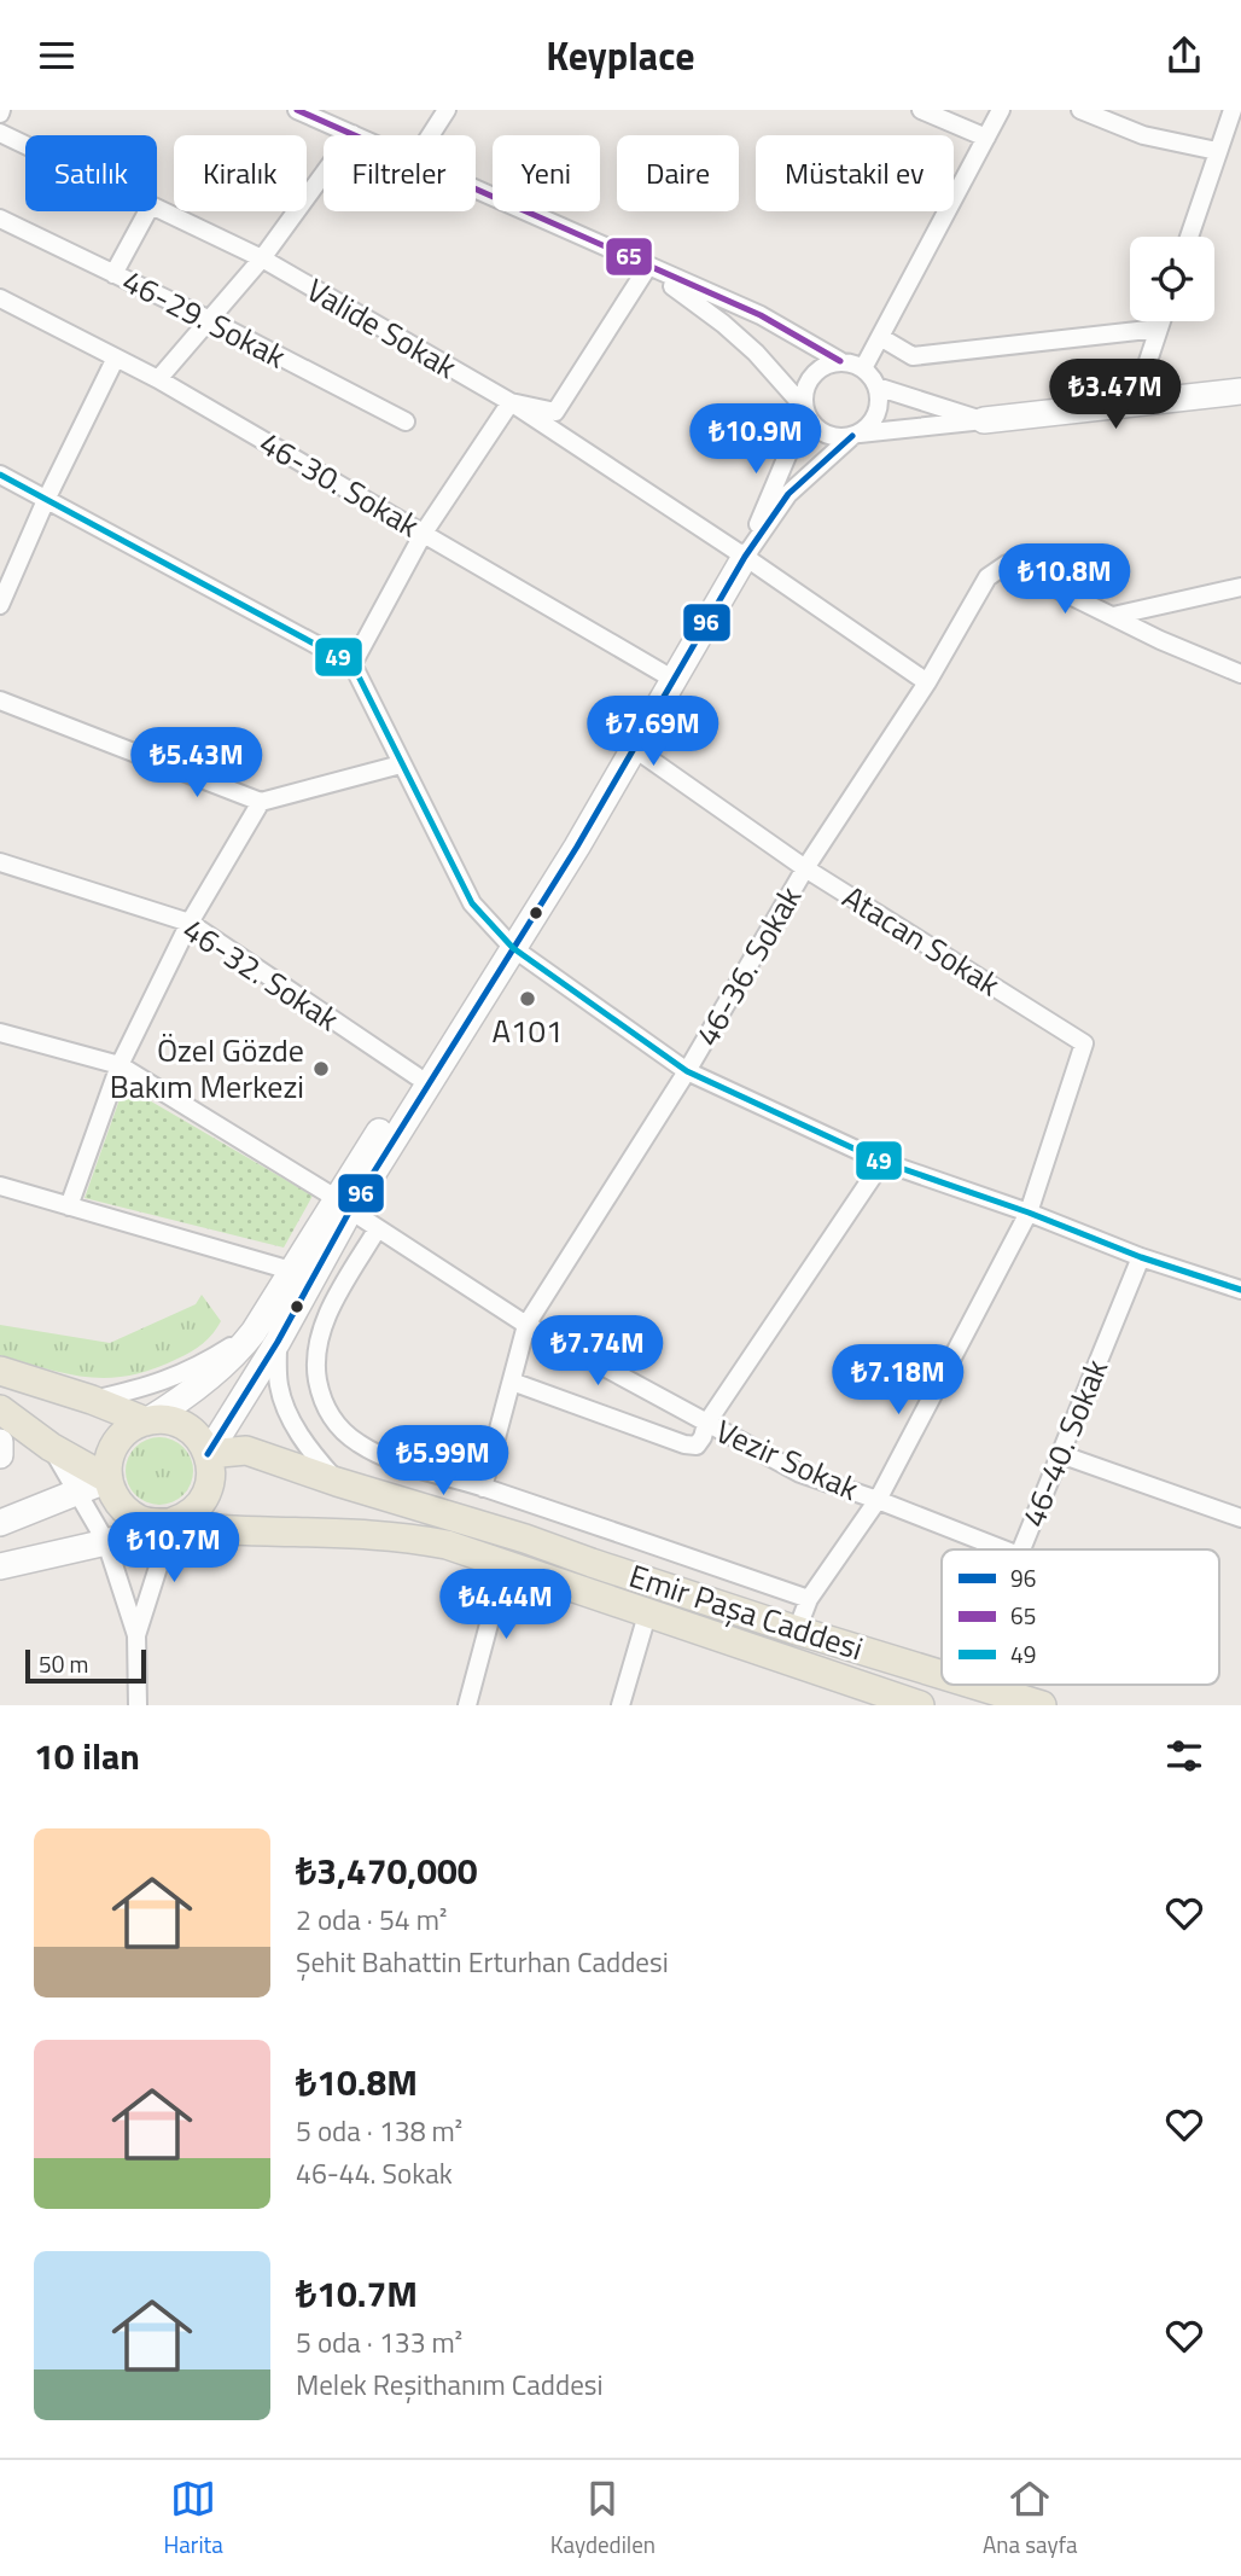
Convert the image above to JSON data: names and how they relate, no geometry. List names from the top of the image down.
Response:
{
  "streets": {
    "main road": ["Emir Paşa Caddesi"],
    "street": [
      "46-29. Sokak",
      "Valide Sokak",
      "46-30. Sokak",
      "Atacan Sokak",
      "46-36. Sokak",
      "46-32. Sokak",
      "46-40. Sokak",
      "Vezir Sokak"
    ]
  },
  "crossings": [
    ["Valide Sokak", "46-36. Sokak"],
    ["Atacan Sokak", "46-36. Sokak"],
    ["46-36. Sokak", "Vezir Sokak"]
  ],
  "places": ["A101", "Özel Gözde Bakım Merkezi"],
  "lines": ["transit line 65", "transit line 96", "transit line 49"],
  "legend": ["96", "65", "49"],
  "scale_bar": "50 m",
  "page": {
    "header": "Keyplace",
    "chip": [
      "Satılık",
      "Kiralık",
      "Filtreler",
      "Yeni",
      "Daire",
      "Müstakil ev"
    ],
    "price": [
      "₺3.47M",
      "₺10.9M",
      "₺10.8M",
      "₺7.69M",
      "₺5.43M",
      "₺7.74M",
      "₺7.18M",
      "₺5.99M",
      "₺10.7M",
      "₺4.44M"
    ],
    "scale": "50 m",
    "heading": "10 ilan",
    "list": [
      {
        "name": "₺3,470,000",
        "note": "2 oda · 54 m² · Şehit Bahattin Erturhan Caddesi"
      },
      {
        "name": "₺10.8M",
        "note": "5 oda · 138 m² · 46-44. Sokak"
      },
      {
        "name": "₺10.7M",
        "note": "5 oda · 133 m² · Melek Reşithanım Caddesi"
      }
    ],
    "tabs": ["Harita", "Kaydedilen", "Ana sayfa"]
  }
}
